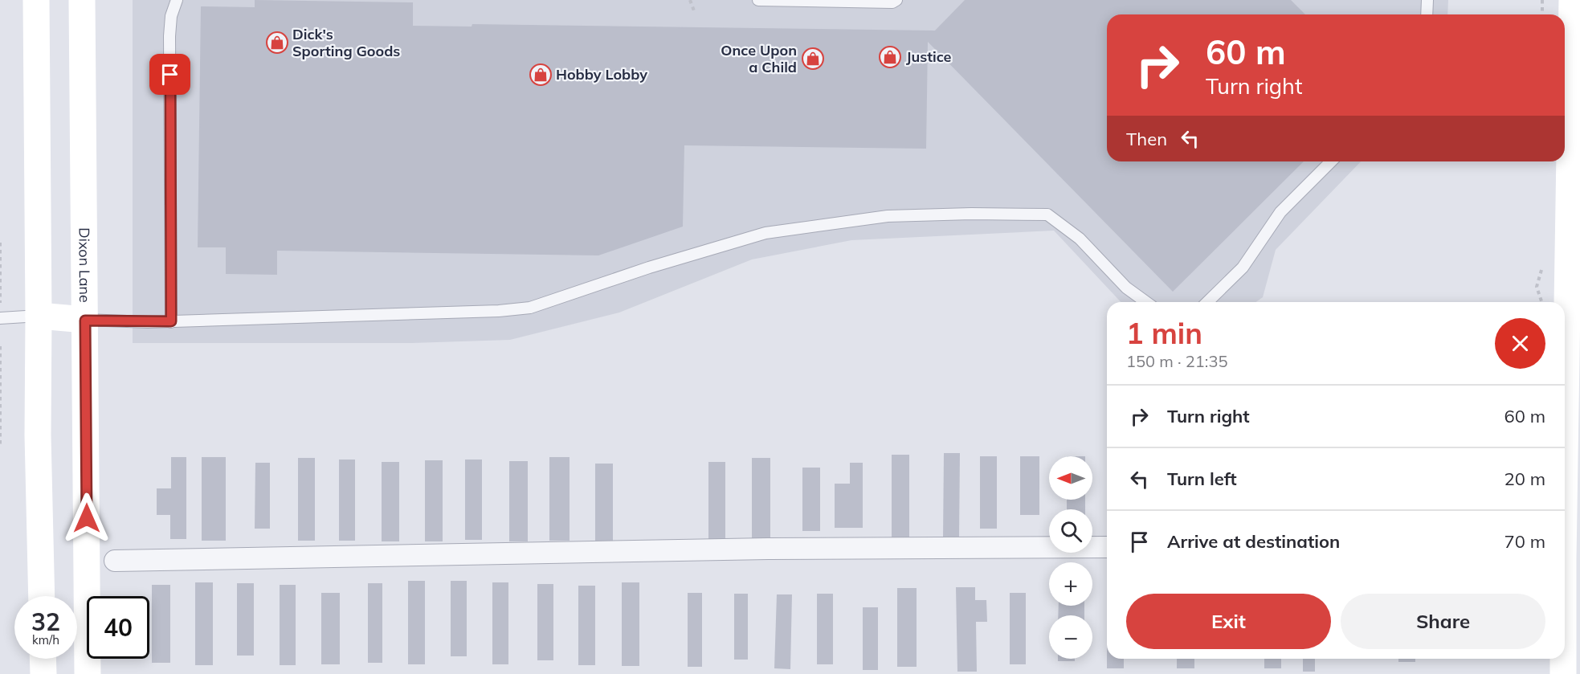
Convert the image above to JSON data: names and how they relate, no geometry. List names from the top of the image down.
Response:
{
  "streets": {
    "street": ["Dixon Lane"]
  },
  "places": {
    "shop": [
      "Dick's Sporting Goods",
      "Justice",
      "Once Upon a Child",
      "Hobby Lobby"
    ]
  },
  "north": "left",
  "page": {
    "turn": ["60 m", "Turn right"],
    "then": "Then",
    "heading": ["1 min", "150 m · 21:35"],
    "list": [
      {
        "name": "Turn right",
        "value": "60 m"
      },
      {
        "name": "Turn left",
        "value": "20 m"
      },
      {
        "name": "Arrive at destination",
        "value": "70 m"
      }
    ],
    "map_buttons": ["+", "−"],
    "buttons": ["Exit", "Share"],
    "speed": "32 km/h",
    "limit": "40"
  }
}
